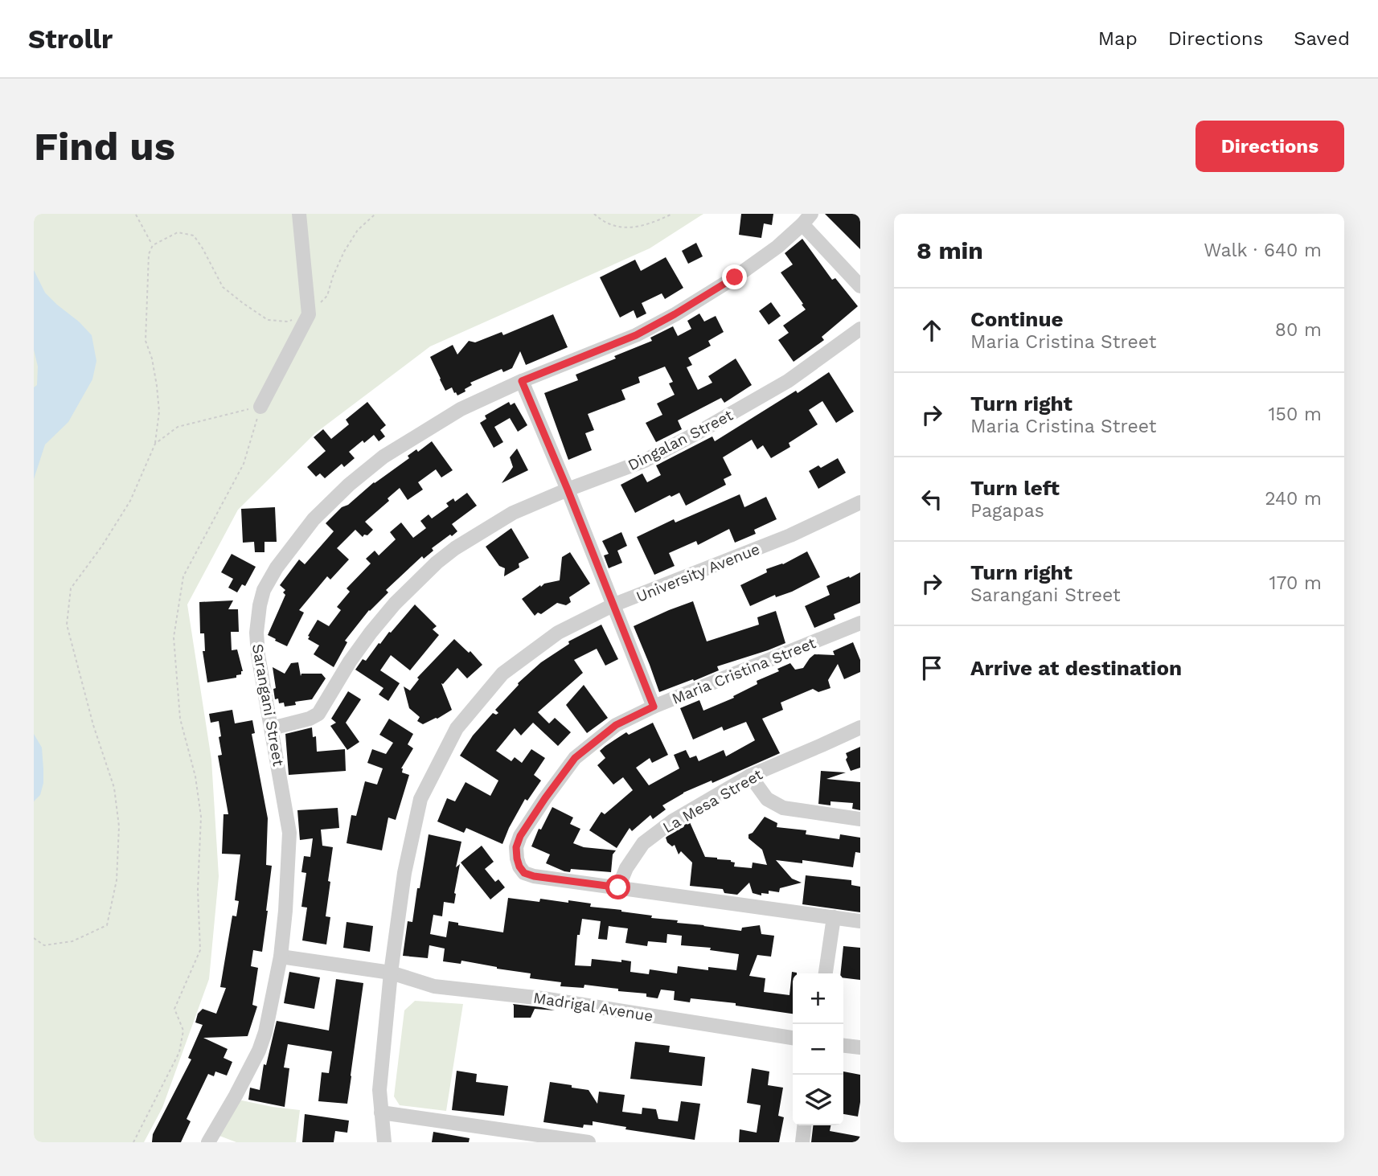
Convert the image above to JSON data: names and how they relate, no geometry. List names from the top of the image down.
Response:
{
  "streets": {
    "street": [
      "Dingalan Street",
      "University Avenue",
      "Maria Cristina Street",
      "Sarangani Street",
      "La Mesa Street",
      "Madrigal Avenue"
    ]
  },
  "crossings": [
    ["Dingalan Street", "Sarangani Street"],
    ["University Avenue", "Madrigal Avenue"],
    ["Maria Cristina Street", "La Mesa Street"],
    ["Sarangani Street", "Madrigal Avenue"]
  ],
  "page": {
    "header": "Strollr",
    "nav": ["Map", "Directions", "Saved"],
    "buttons": "Directions",
    "title": "Find us",
    "heading": ["8 min", "Walk · 640 m"],
    "list": [
      ["Continue", "Maria Cristina Street", "80 m"],
      ["Turn right", "Maria Cristina Street", "150 m"],
      ["Turn left", "Pagapas", "240 m"],
      ["Turn right", "Sarangani Street", "170 m"],
      "Arrive at destination"
    ],
    "map_buttons": ["+", "−"]
  }
}
